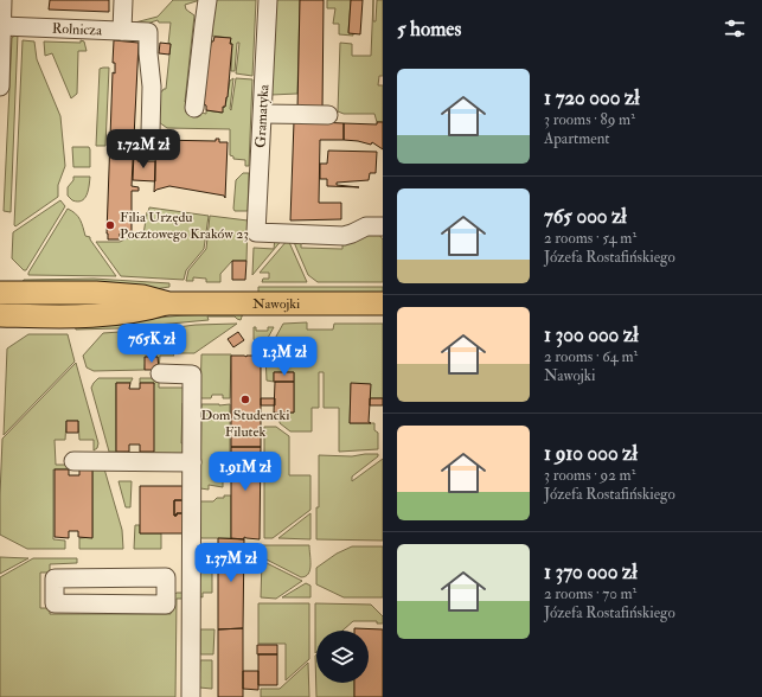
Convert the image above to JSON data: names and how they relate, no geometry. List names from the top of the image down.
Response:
{
  "streets": {
    "main road": ["Nawojki"],
    "street": ["Rolnicza", "Gramatyka"]
  },
  "places": ["Filia Urzędu Pocztowego Kraków 23", "Dom Studencki Filutek"],
  "page": {
    "heading": "5 homes",
    "list": [
      {
        "name": "1 720 000 zł",
        "note": "3 rooms · 89 m² · Apartment"
      },
      {
        "name": "765 000 zł",
        "note": "2 rooms · 54 m² · Józefa Rostafińskiego"
      },
      {
        "name": "1 300 000 zł",
        "note": "2 rooms · 64 m² · Nawojki"
      },
      {
        "name": "1 910 000 zł",
        "note": "3 rooms · 92 m² · Józefa Rostafińskiego"
      },
      {
        "name": "1 370 000 zł",
        "note": "2 rooms · 70 m² · Józefa Rostafińskiego"
      }
    ],
    "price": [
      "1.72M zł",
      "765K zł",
      "1.3M zł",
      "1.91M zł",
      "1.37M zł"
    ]
  }
}
